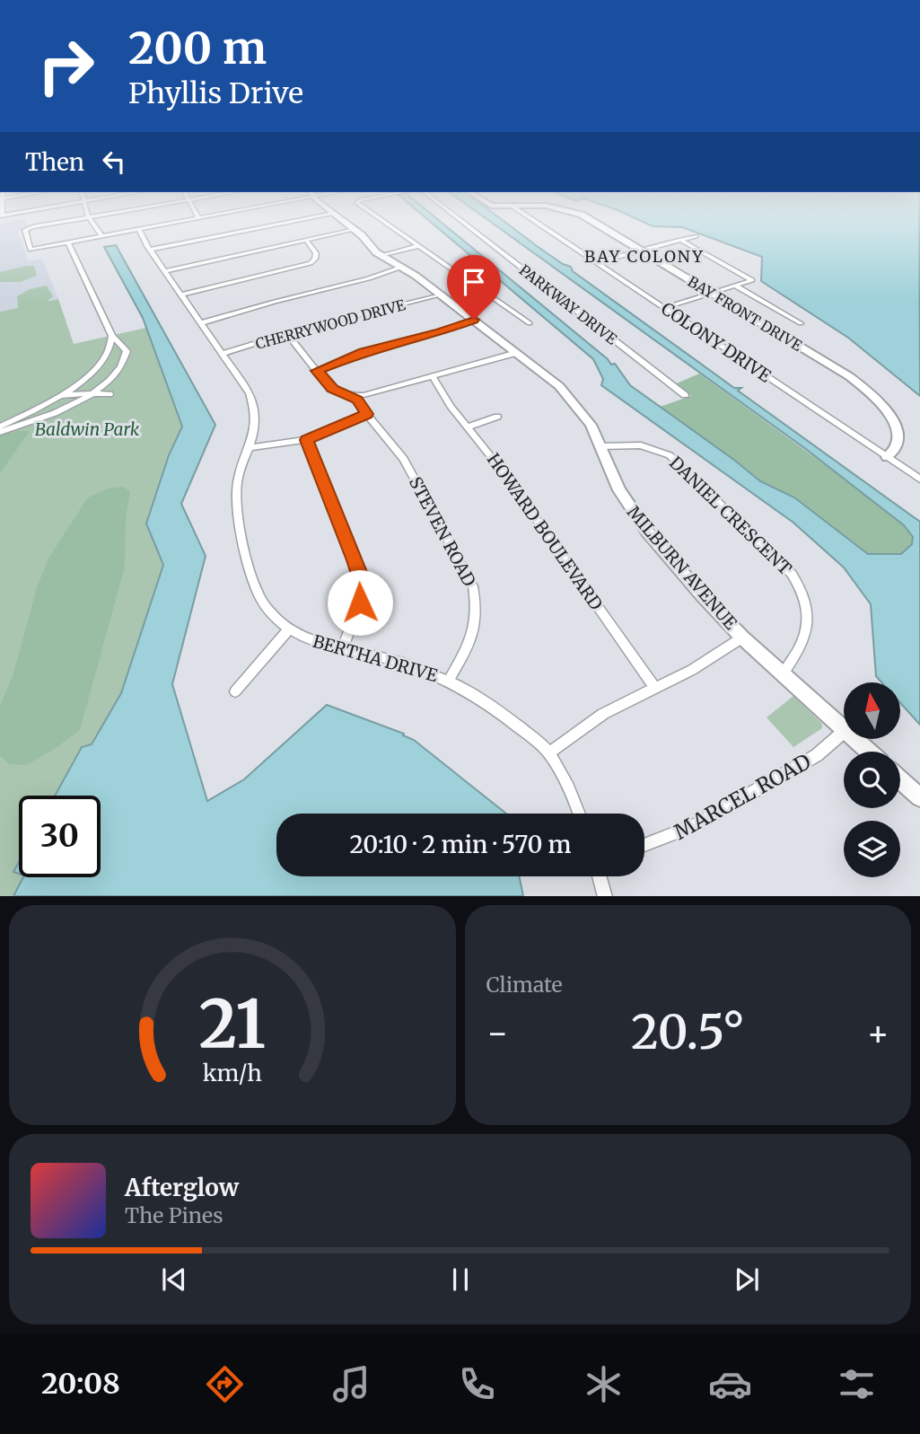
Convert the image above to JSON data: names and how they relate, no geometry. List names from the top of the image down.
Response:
{
  "streets": {
    "main road": ["MILBURN AVENUE"],
    "street": [
      "PARKWAY DRIVE",
      "BAY FRONT DRIVE",
      "CHERRYWOOD DRIVE",
      "COLONY DRIVE",
      "DANIEL CRESCENT",
      "STEVEN ROAD",
      "HOWARD BOULEVARD",
      "BERTHA DRIVE",
      "MARCEL ROAD"
    ]
  },
  "crossings": [
    ["BAY FRONT DRIVE", "COLONY DRIVE"],
    ["CHERRYWOOD DRIVE", "MILBURN AVENUE"],
    ["CHERRYWOOD DRIVE", "BERTHA DRIVE"],
    ["DANIEL CRESCENT", "MILBURN AVENUE"],
    ["STEVEN ROAD", "BERTHA DRIVE"]
  ],
  "districts": ["BAY COLONY"],
  "parks": ["Baldwin Park"],
  "north": "top",
  "page": {
    "turn": ["200 m", "Phyllis Drive"],
    "then": "Then",
    "limit": "30",
    "trip": "20:10 · 2 min · 570 m",
    "tile": "Climate",
    "heat": ["−", "20.5°", "+"],
    "song": ["Afterglow", "The Pines"],
    "tabs": "20:08",
    "gauge": ["21", "km/h"]
  }
}
